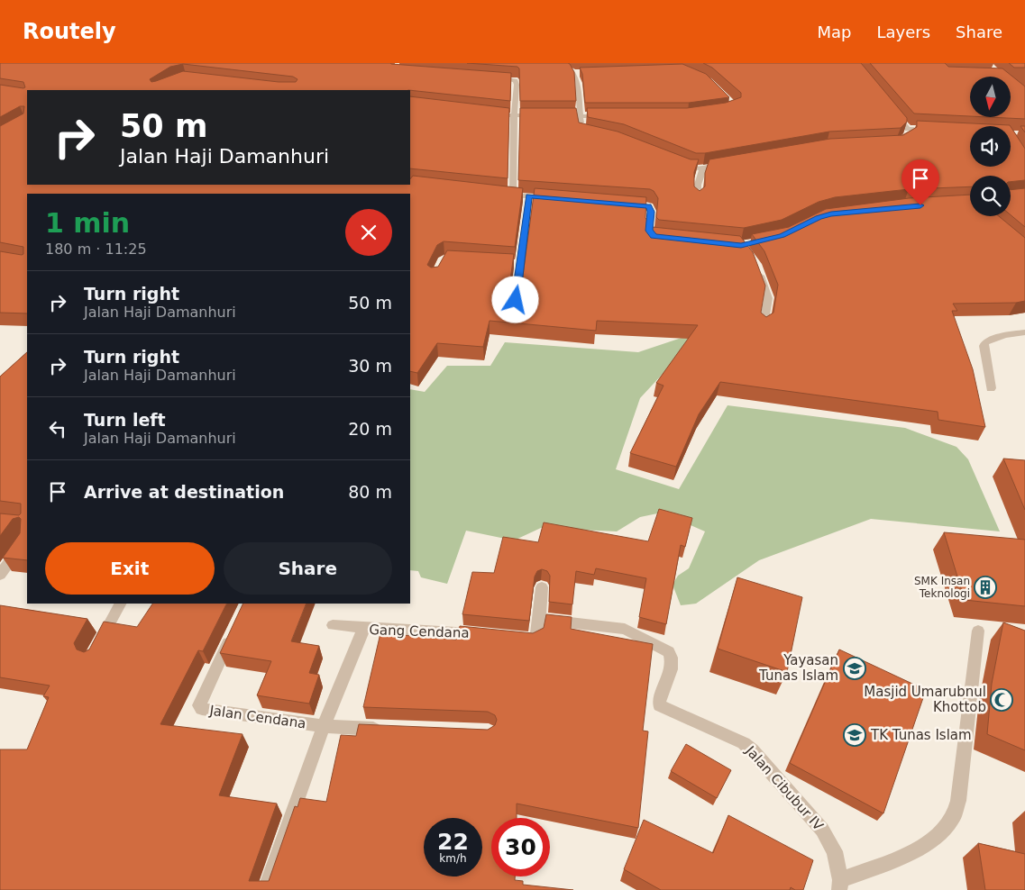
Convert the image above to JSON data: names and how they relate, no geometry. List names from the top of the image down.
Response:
{
  "streets": {
    "street": ["Gang Cendana", "Jalan Cendana", "Jalan Cibubur IV"]
  },
  "crossings": [
    ["Gang Cendana", "Jalan Cendana"]
  ],
  "places": {
    "building": ["SMK Insan Teknologi"],
    "school or university": ["Yayasan Tunas Islam", "TK Tunas Islam"],
    "mosque": ["Masjid Umarubnul Khottob"]
  },
  "north": "bottom",
  "page": {
    "header": "Routely",
    "nav": ["Map", "Layers", "Share"],
    "turn": ["50 m", "Jalan Haji Damanhuri"],
    "heading": ["1 min", "180 m · 11:25"],
    "list": [
      {
        "name": "Turn right",
        "note": "Jalan Haji Damanhuri",
        "value": "50 m"
      },
      {
        "name": "Turn right",
        "note": "Jalan Haji Damanhuri",
        "value": "30 m"
      },
      {
        "name": "Turn left",
        "note": "Jalan Haji Damanhuri",
        "value": "20 m"
      },
      {
        "name": "Arrive at destination",
        "value": "80 m"
      }
    ],
    "buttons": ["Exit", "Share"],
    "speed": "22 km/h",
    "limit": "30"
  }
}
